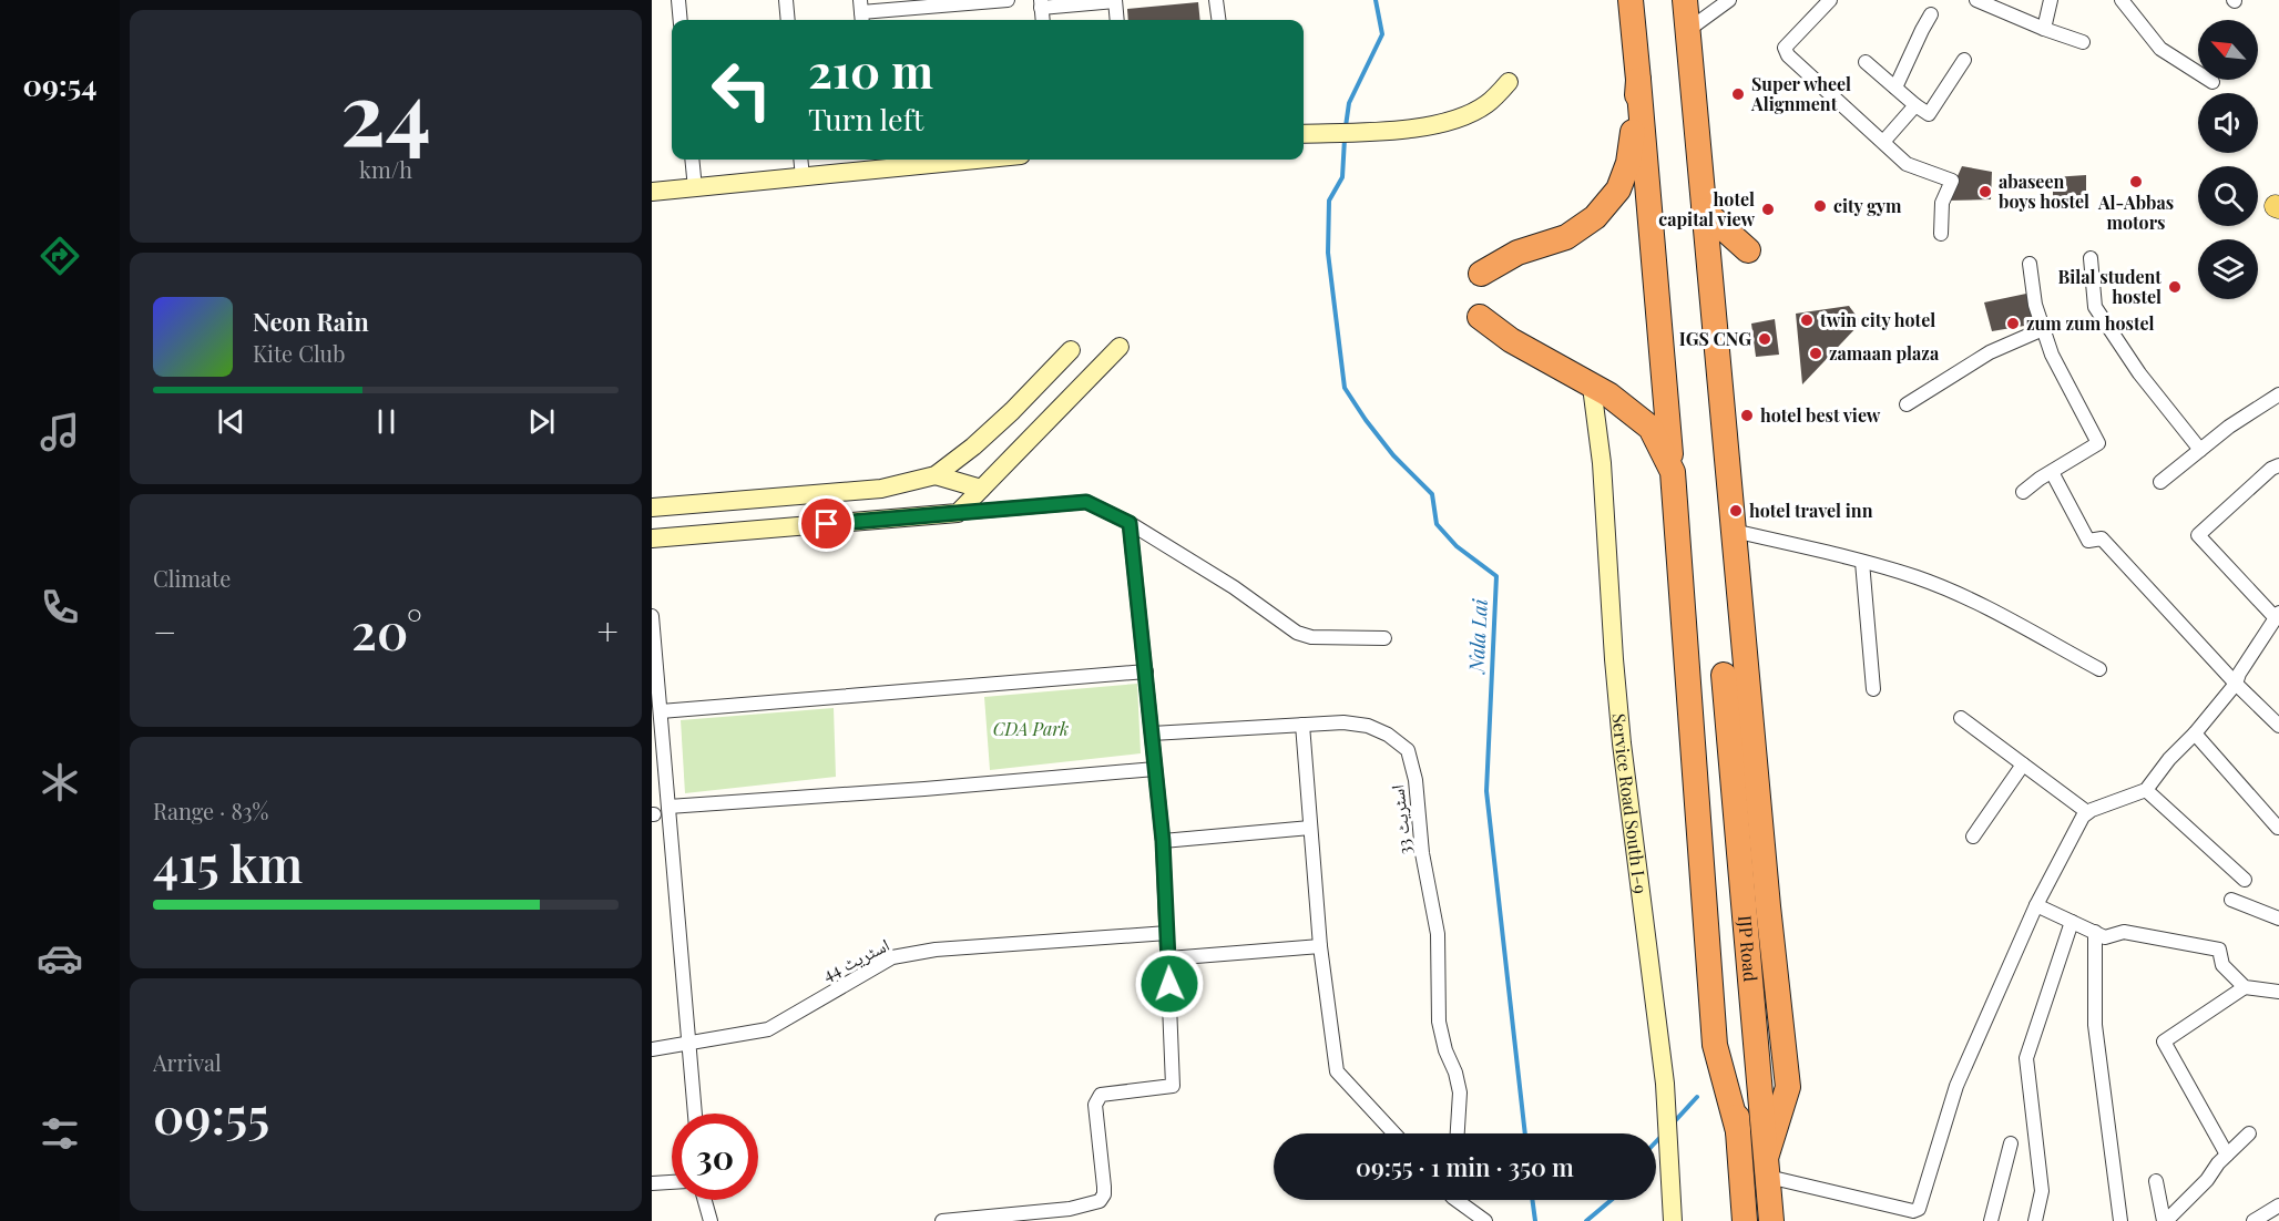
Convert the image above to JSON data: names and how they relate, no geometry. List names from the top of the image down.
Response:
{
  "streets": {
    "highway": ["IJP Road"],
    "street": ["Service Road South I-9", "اسٹریٹ 33", "اسٹریٹ 44"]
  },
  "water": ["Nala Lai"],
  "parks": ["CDA Park"],
  "places": [
    "Super wheel Alignment",
    "Al-Abbas motors",
    "abaseen boys hostel",
    "city gym",
    "hotel capital view",
    "Bilal student hostel",
    "twin city hotel",
    "zum zum hostel",
    "IGS CNG",
    "zamaan plaza",
    "hotel best view",
    "hotel travel inn"
  ],
  "north": "top left",
  "page": {
    "tabs": "09:54",
    "tile": [
      ["24", "km/h"],
      "Climate",
      ["Range · 83%", "415 km"],
      ["Arrival", "09:55"]
    ],
    "turn": ["210 m", "Turn left"],
    "song": ["Neon Rain", "Kite Club"],
    "heat": ["−", "20°", "+"],
    "limit": "30",
    "trip": "09:55 · 1 min · 350 m"
  }
}
